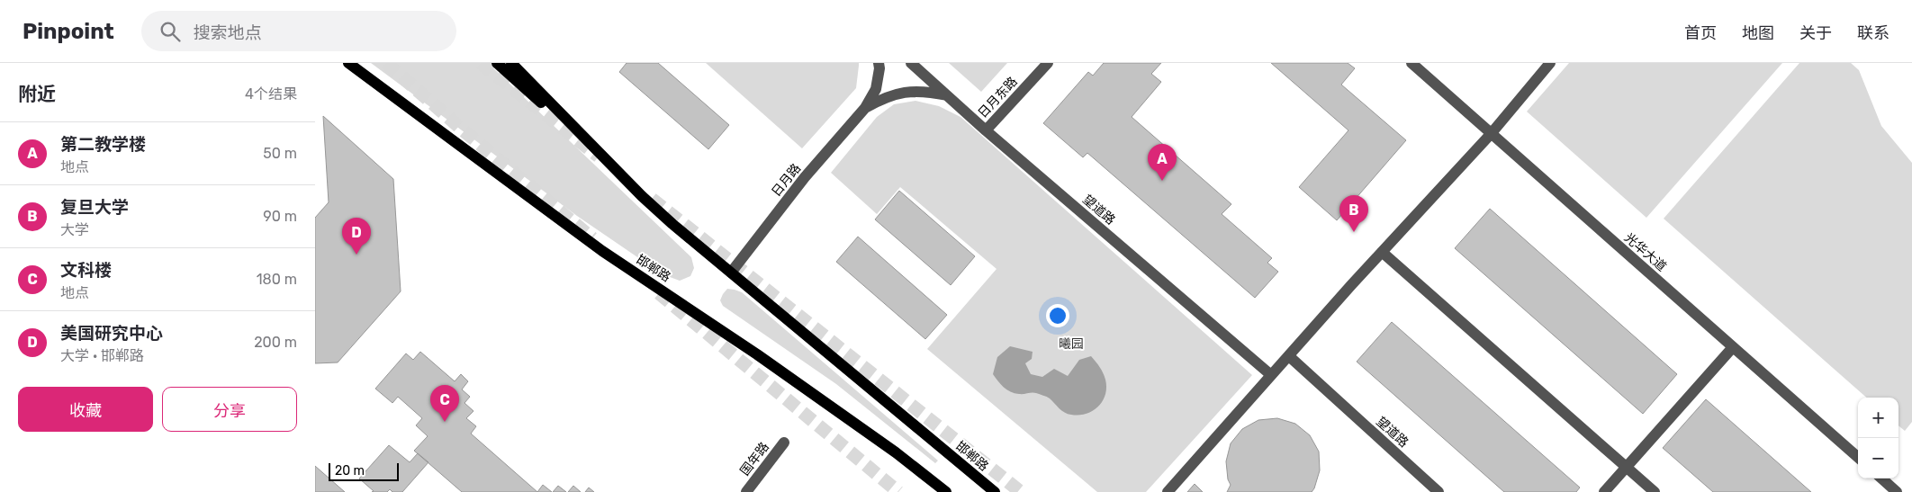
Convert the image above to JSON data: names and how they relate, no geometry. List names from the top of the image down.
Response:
{
  "streets": {
    "main road": ["邯郸路"],
    "street": [
      "日月东路",
      "日月路",
      "望道路",
      "光华大道",
      "国年路"
    ]
  },
  "crossings": [
    ["日月东路", "望道路"],
    ["日月路", "邯郸路"]
  ],
  "parks": ["曦园"],
  "scale_bar": "20 m",
  "page": {
    "header": "Pinpoint",
    "search": "搜索地点",
    "nav": [
      "首页",
      "地图",
      "关于",
      "联系"
    ],
    "heading": ["附近", "4个结果"],
    "list": [
      {
        "mark": "A",
        "name": "第二教学楼",
        "note": "地点",
        "value": "50 m"
      },
      {
        "mark": "B",
        "name": "复旦大学",
        "note": "大学",
        "value": "90 m"
      },
      {
        "mark": "C",
        "name": "文科楼",
        "note": "地点",
        "value": "180 m"
      },
      {
        "mark": "D",
        "name": "美国研究中心",
        "note": "大学 · 邯郸路",
        "value": "200 m"
      }
    ],
    "pins": [
      "A",
      "B",
      "D",
      "C"
    ],
    "buttons": ["收藏", "分享"],
    "map_buttons": ["+", "−"],
    "scale": "20 m"
  }
}
